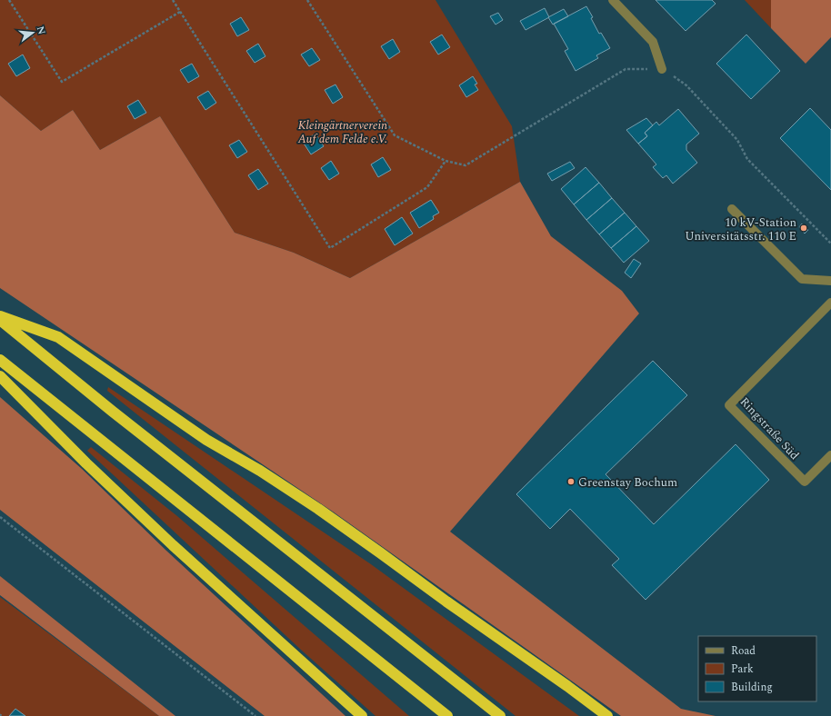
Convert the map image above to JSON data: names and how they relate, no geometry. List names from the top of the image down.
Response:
{
  "streets": {
    "street": ["Ringstraße Süd"]
  },
  "parks": ["Kleingärtnerverein Auf dem Felde e.V."],
  "places": ["10 kV-Station Universitätsstr. 110 E", "Greenstay Bochum"],
  "legend": ["Road", "Park", "Building"],
  "north": "right"
}
